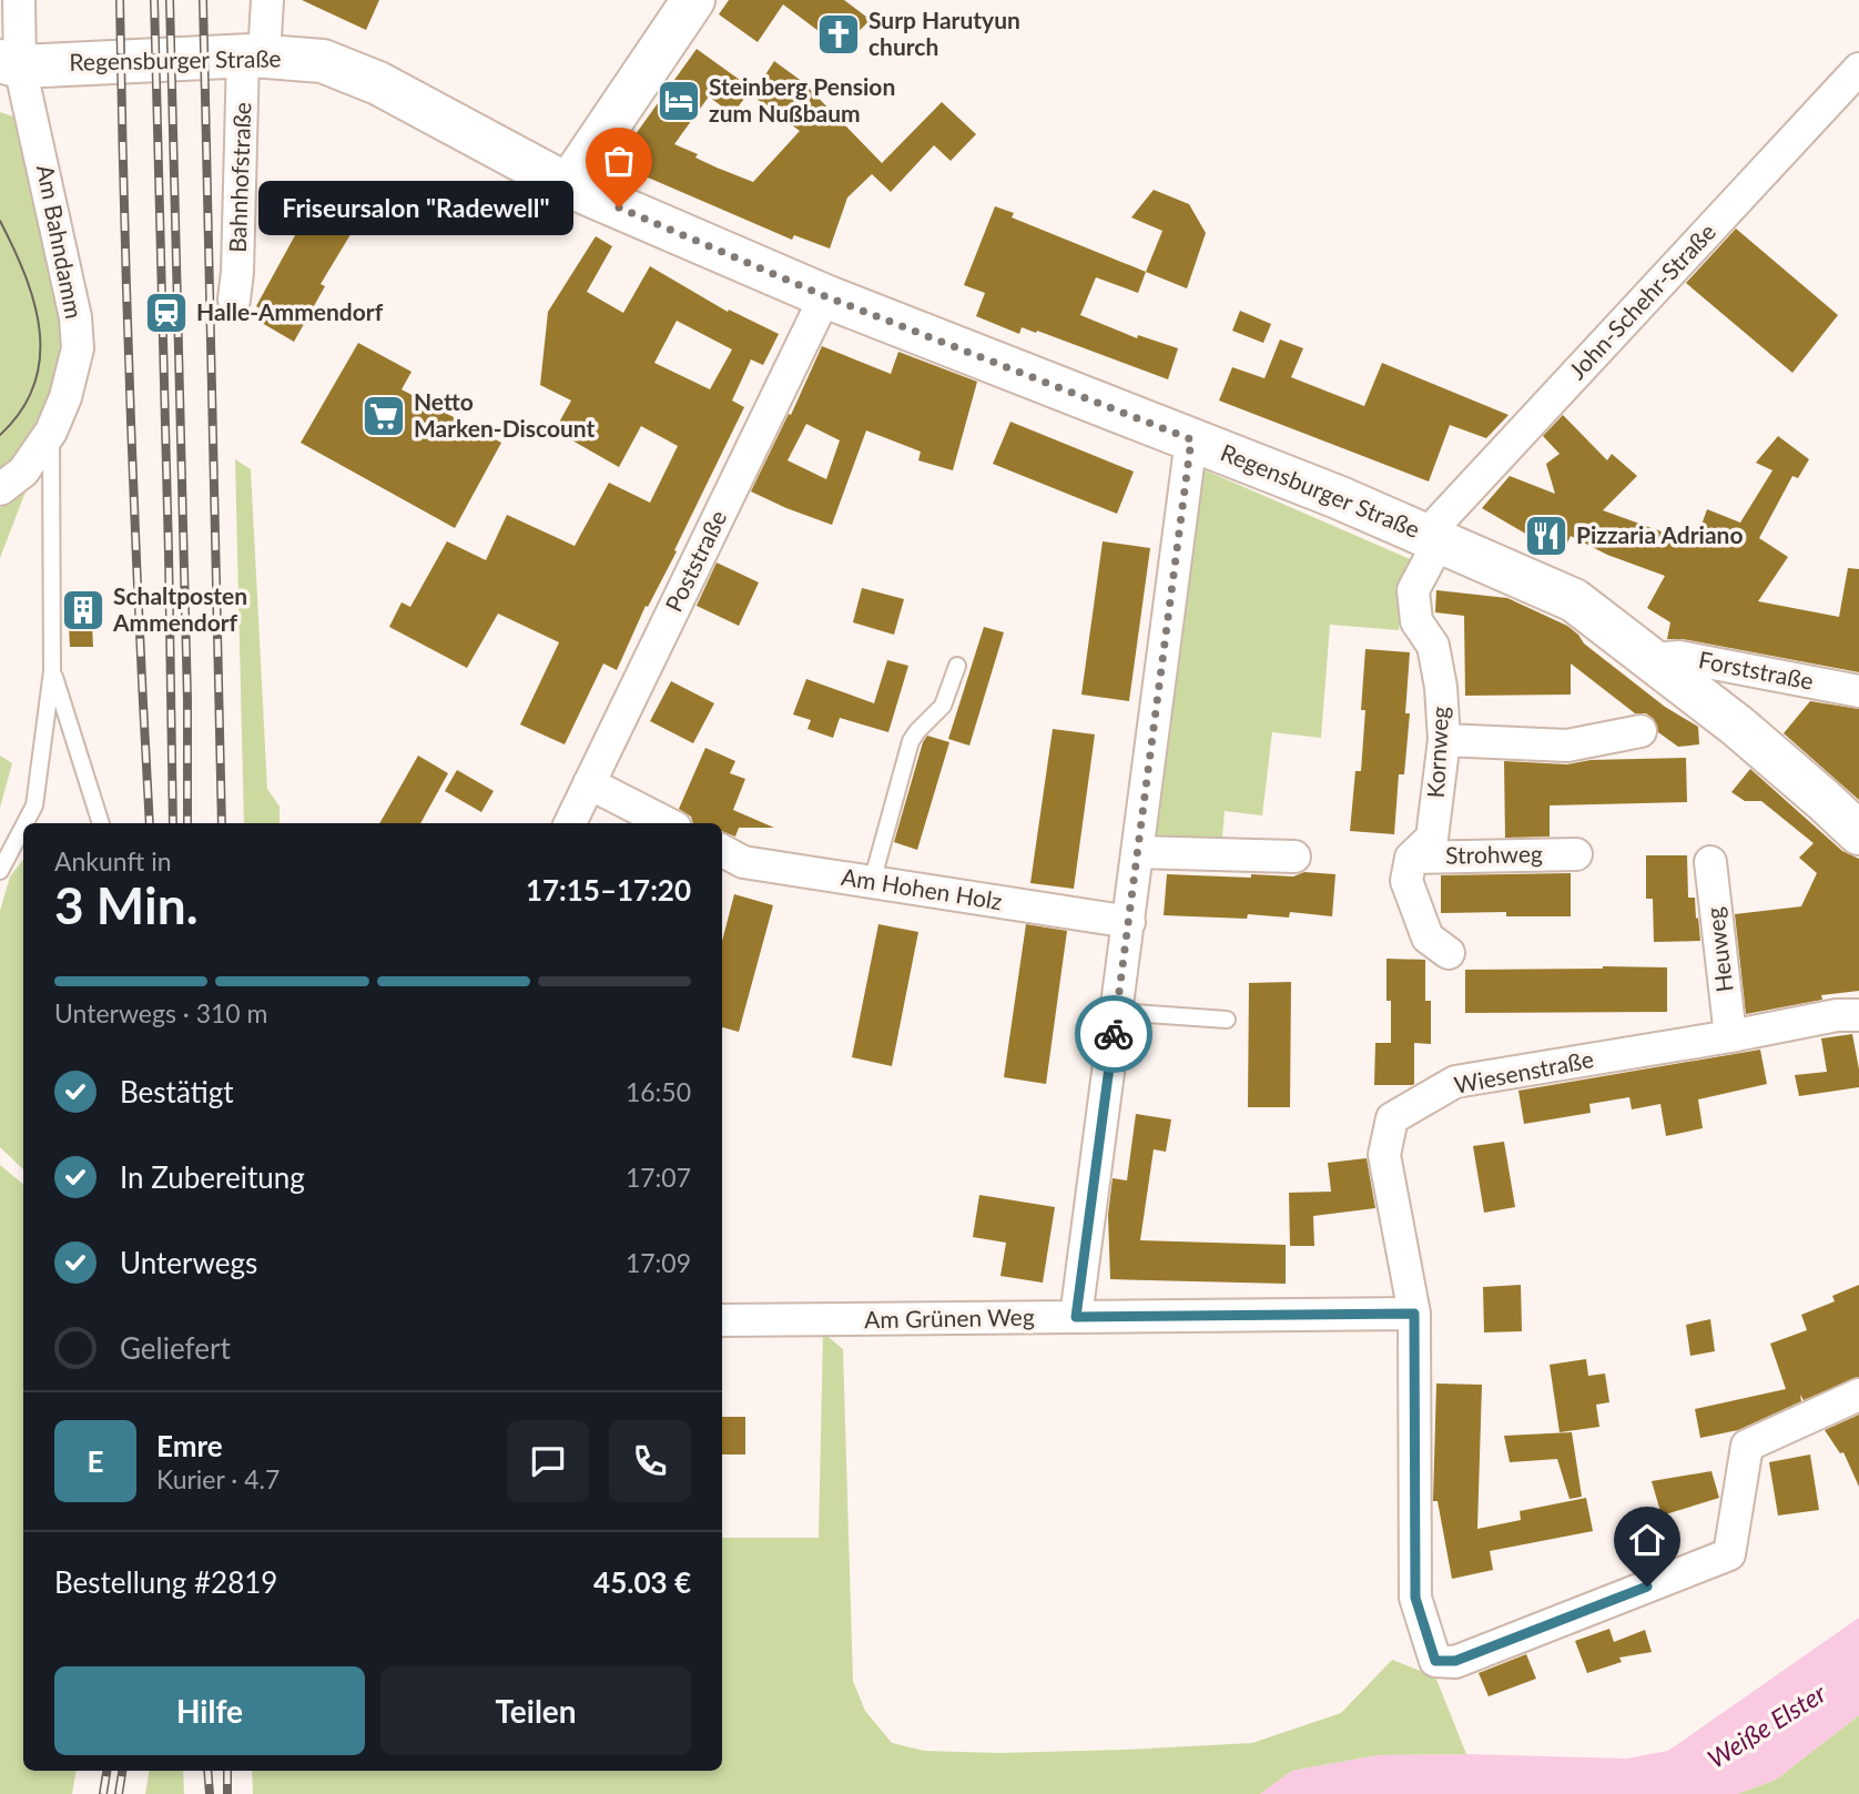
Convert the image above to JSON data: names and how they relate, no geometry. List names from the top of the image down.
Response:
{
  "streets": {
    "main road": ["Regensburger Straße"],
    "street": [
      "Bahnhofstraße",
      "Am Bahndamm",
      "John-Schehr-Straße",
      "Poststraße",
      "Forststraße",
      "Kornweg",
      "Strohweg",
      "Am Hohen Holz",
      "Heuweg",
      "Wiesenstraße",
      "Am Grünen Weg"
    ]
  },
  "crossings": [
    ["Regensburger Straße", "Bahnhofstraße"],
    ["Regensburger Straße", "Am Bahndamm"],
    ["Regensburger Straße", "John-Schehr-Straße"],
    ["Regensburger Straße", "Poststraße"],
    ["Regensburger Straße", "Forststraße"],
    ["Regensburger Straße", "Kornweg"],
    ["John-Schehr-Straße", "Kornweg"],
    ["Kornweg", "Strohweg"],
    ["Heuweg", "Wiesenstraße"],
    ["Wiesenstraße", "Am Grünen Weg"]
  ],
  "water": ["Weiße Elster"],
  "places": {
    "church": ["Surp Harutyun church"],
    "hotel": ["Steinberg Pension zum Nußbaum"],
    "other": ["Friseursalon \"Radewell\""],
    "station": ["Halle-Ammendorf"],
    "supermarket": ["Netto Marken-Discount"],
    "restaurant": ["Pizzaria Adriano"],
    "building": ["Schaltposten Ammendorf"]
  },
  "page": {
    "bubble": "Friseursalon \"Radewell\"",
    "heading": ["3 Min.", "Ankunft in", "17:15–17:20"],
    "panel": [
      "Emre",
      "Kurier · 4.7",
      "Bestellung #2819",
      "45.03 €"
    ],
    "bar": "Unterwegs · 310 m",
    "list": [
      ["Bestätigt", "16:50"],
      ["In Zubereitung", "17:07"],
      ["Unterwegs", "17:09"],
      "Geliefert"
    ],
    "round": "E",
    "buttons": ["Hilfe", "Teilen"]
  }
}
